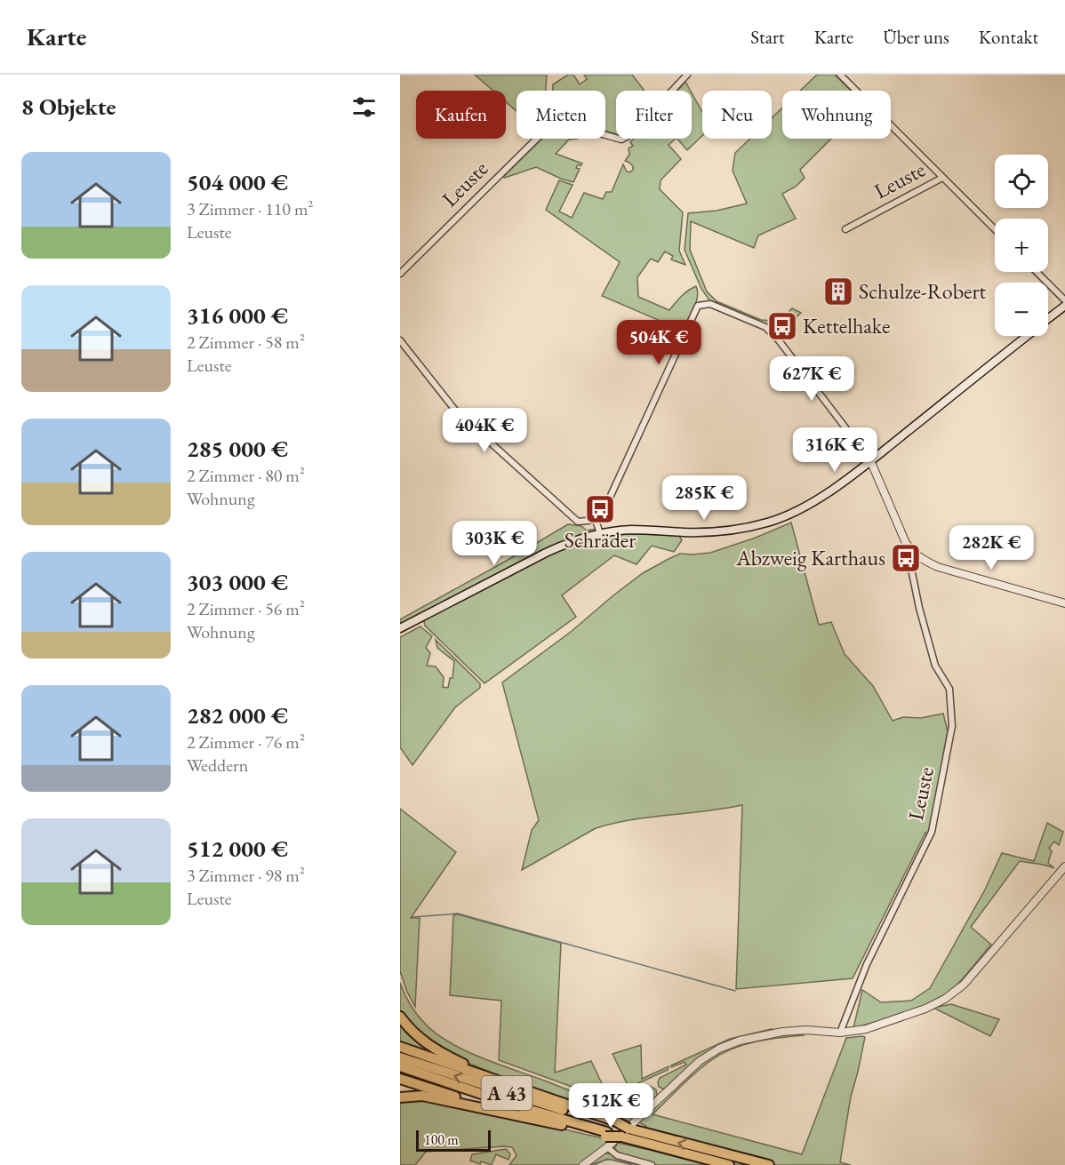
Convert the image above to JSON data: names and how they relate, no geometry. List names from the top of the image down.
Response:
{
  "streets": {
    "highway": ["A 43"],
    "street": ["Leuste"]
  },
  "places": {
    "building": ["Schulze-Robert"],
    "bus stop": ["Kettelhake", "Schräder", "Abzweig Karthaus"]
  },
  "scale_bar": "100 m",
  "page": {
    "header": "Karte",
    "nav": [
      "Start",
      "Karte",
      "Über uns",
      "Kontakt"
    ],
    "heading": "8 Objekte",
    "chip": [
      "Kaufen",
      "Mieten",
      "Filter",
      "Neu",
      "Wohnung"
    ],
    "list": [
      {
        "name": "504 000 €",
        "note": "3 Zimmer · 110 m² · Leuste"
      },
      {
        "name": "316 000 €",
        "note": "2 Zimmer · 58 m² · Leuste"
      },
      {
        "name": "285 000 €",
        "note": "2 Zimmer · 80 m² · Wohnung"
      },
      {
        "name": "303 000 €",
        "note": "2 Zimmer · 56 m² · Wohnung"
      },
      {
        "name": "282 000 €",
        "note": "2 Zimmer · 76 m² · Weddern"
      },
      {
        "name": "512 000 €",
        "note": "3 Zimmer · 98 m² · Leuste"
      }
    ],
    "map_buttons": ["+", "−"],
    "price": [
      "504K €",
      "627K €",
      "404K €",
      "316K €",
      "285K €",
      "303K €",
      "282K €",
      "512K €"
    ],
    "scale": "100 m"
  }
}
